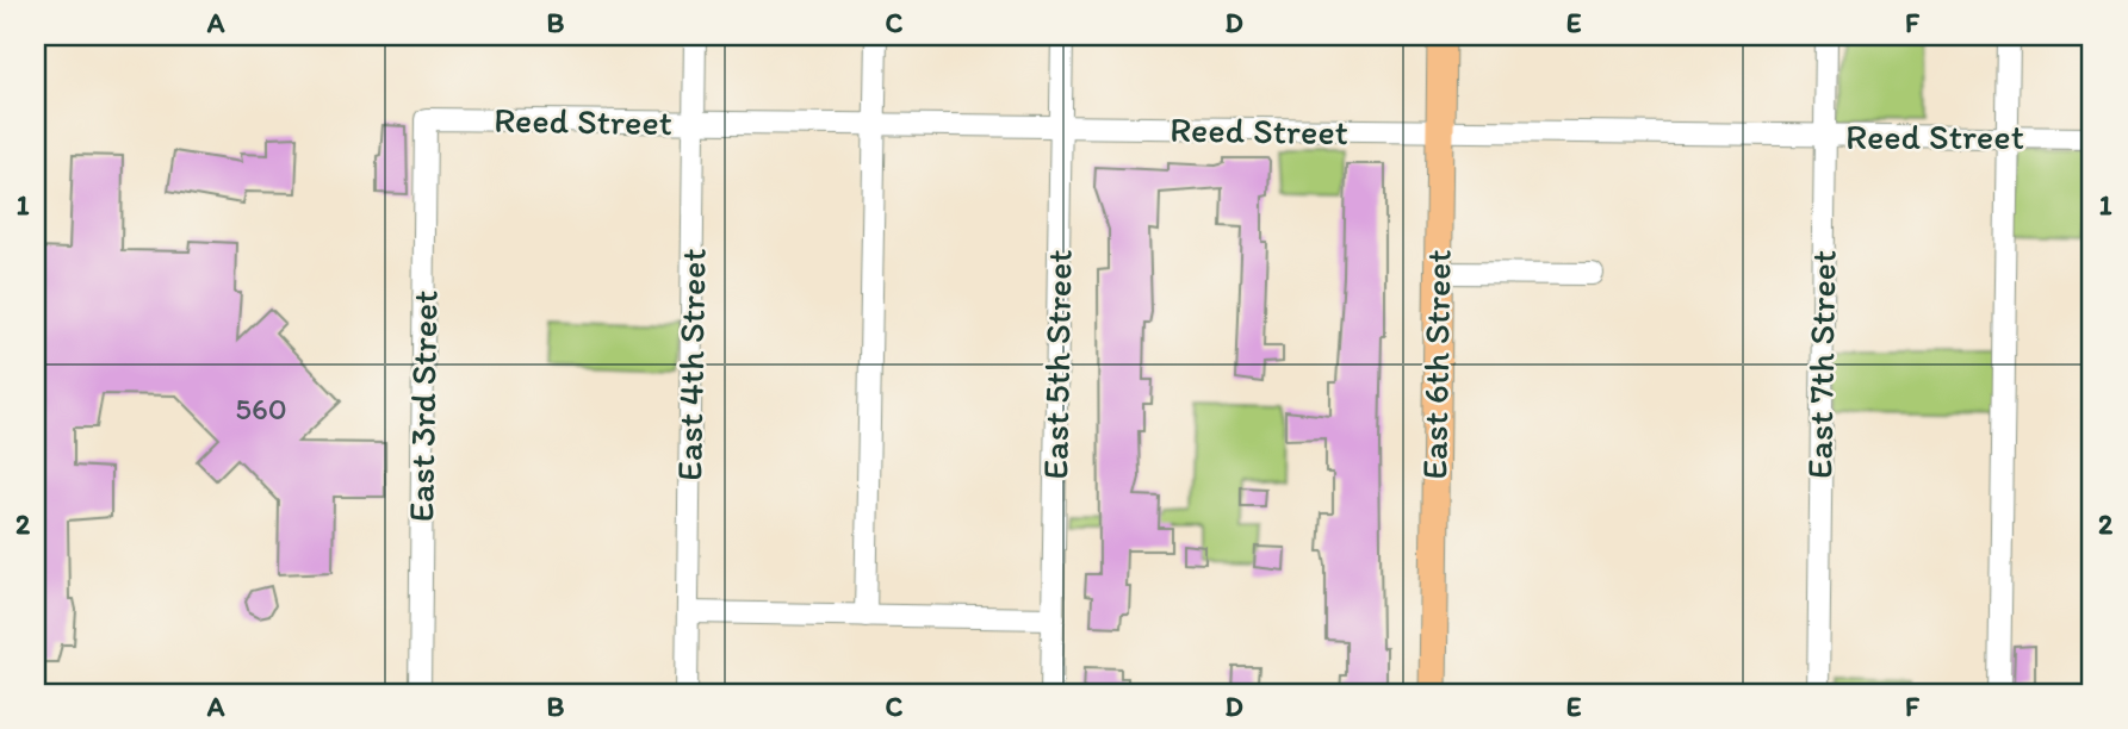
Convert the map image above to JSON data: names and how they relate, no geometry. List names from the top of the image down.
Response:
{
  "streets": {
    "main road": ["East 6th Street"],
    "street": [
      "Reed Street",
      "East 4th Street",
      "East 5th Street",
      "East 7th Street",
      "East 3rd Street"
    ]
  },
  "crossings": [
    ["Reed Street", "East 4th Street"],
    ["Reed Street", "East 5th Street"],
    ["Reed Street", "East 6th Street"],
    ["Reed Street", "East 7th Street"],
    ["Reed Street", "East 3rd Street"]
  ],
  "house_numbers": ["560"],
  "grid": {
    "columns": [
      "A",
      "B",
      "C",
      "D",
      "E",
      "F"
    ],
    "rows": ["1", "2"]
  }
}
